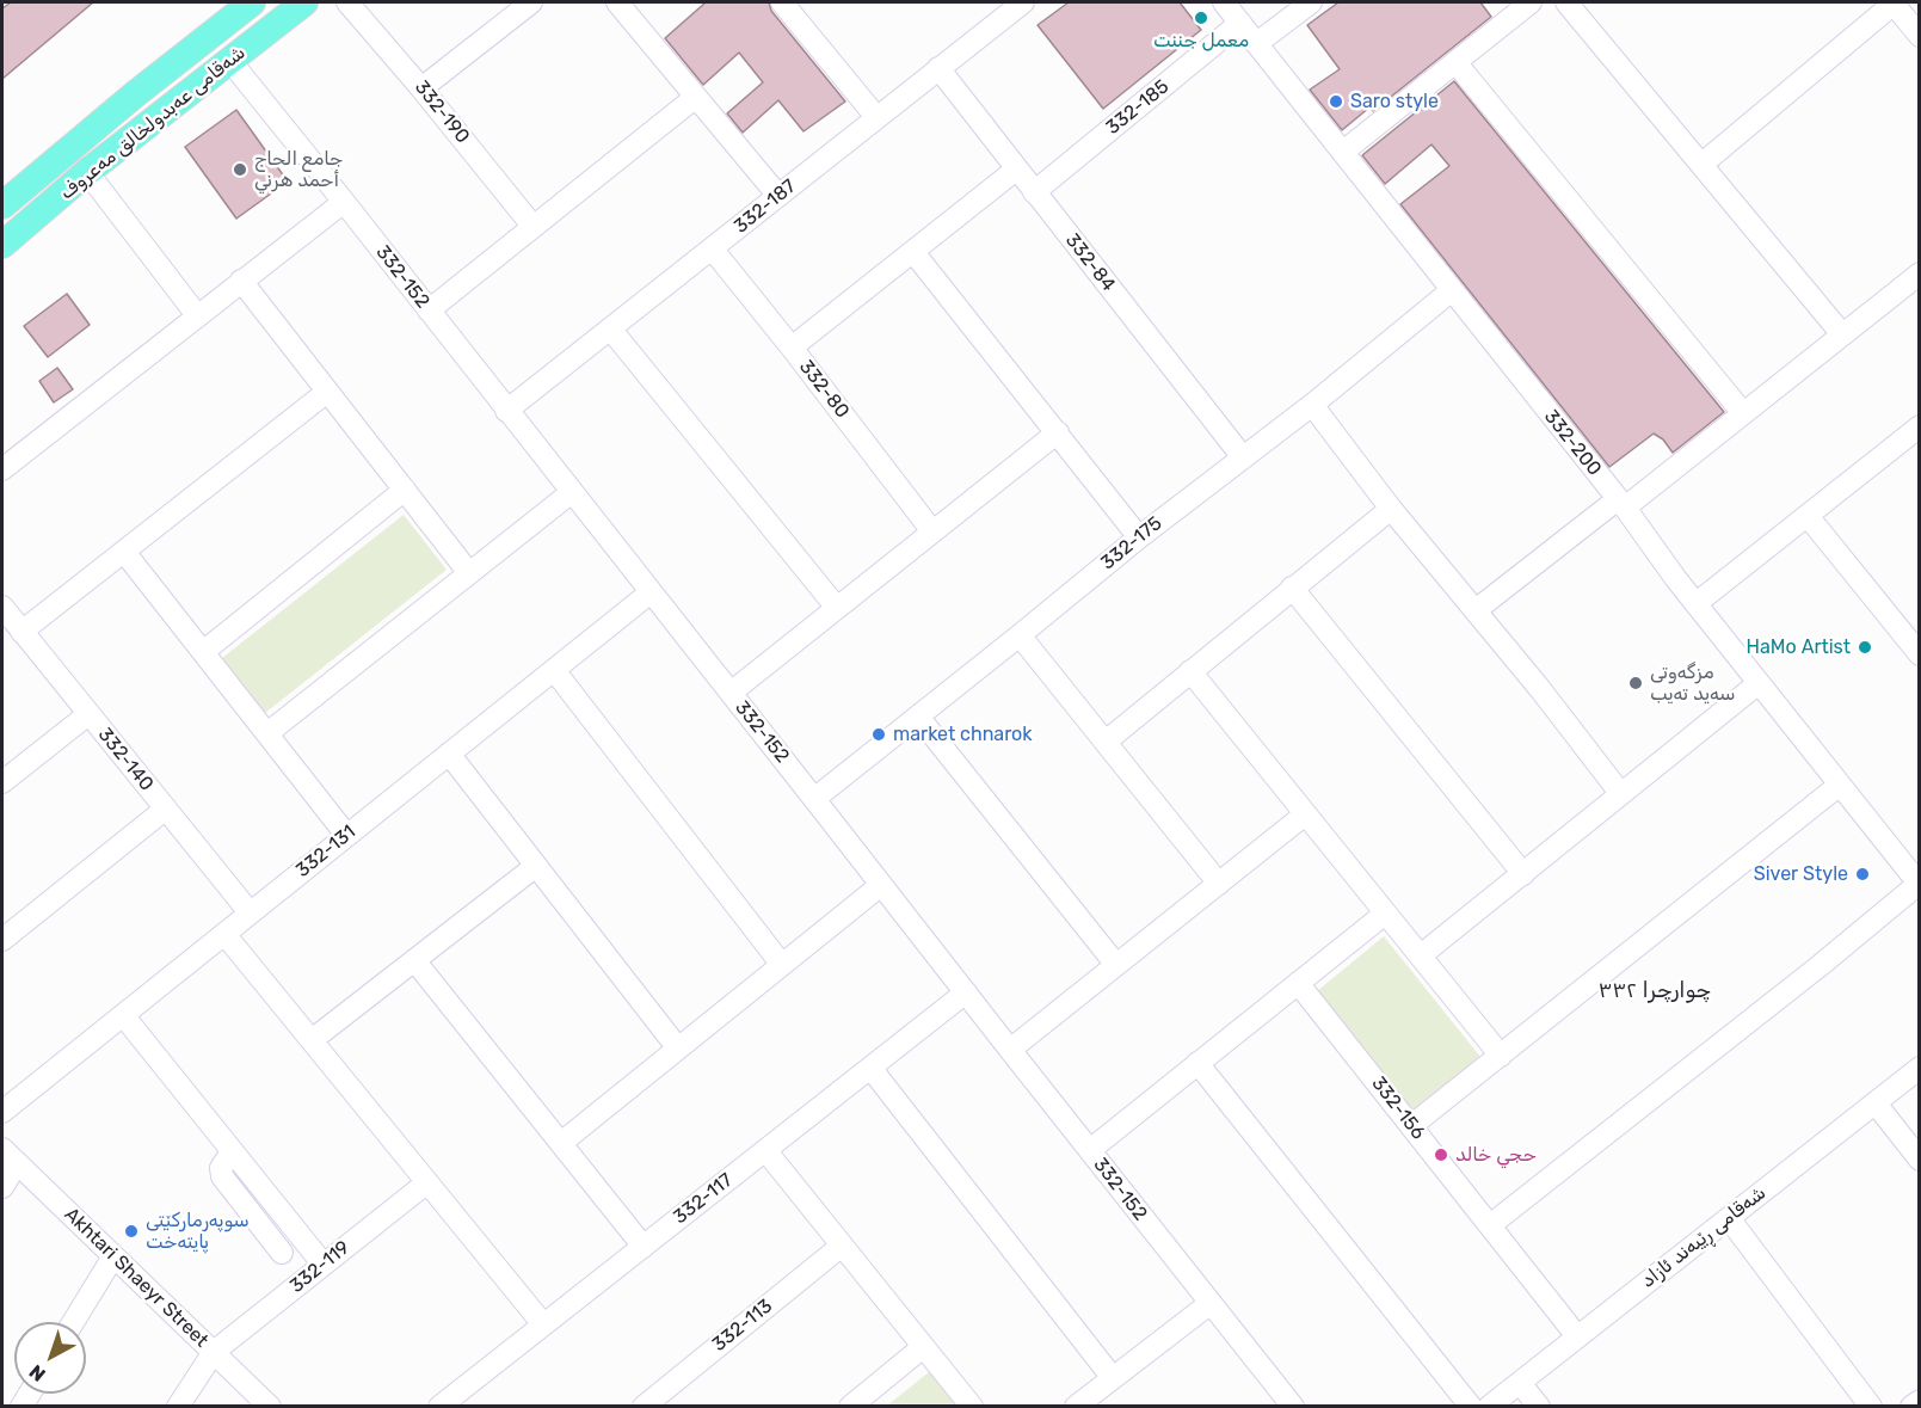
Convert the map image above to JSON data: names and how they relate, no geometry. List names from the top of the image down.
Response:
{
  "streets": {
    "main road": ["شەقامی عەبدولخالق مەعروف"],
    "street": [
      "332-185",
      "332-190",
      "332-187",
      "332-84",
      "332-152",
      "332-80",
      "332-200",
      "332-175",
      "332-140",
      "332-131",
      "332-156",
      "332-117",
      "شەقامی ڕێبەند ئازاد",
      "332-119",
      "Akhtari Shaeyr Street",
      "332-113"
    ]
  },
  "crossings": [
    ["332-185", "332-84"],
    ["332-185", "332-200"],
    ["شەقامی عەبدولخالق مەعروف", "332-152"],
    ["332-187", "332-84"],
    ["332-187", "332-152"],
    ["332-187", "332-80"],
    ["332-84", "332-175"],
    ["332-152", "332-175"],
    ["332-152", "332-131"],
    ["332-152", "332-117"],
    ["332-200", "332-175"],
    ["332-140", "332-131"],
    ["332-156", "شەقامی ڕێبەند ئازاد"],
    ["332-119", "Akhtari Shaeyr Street"]
  ],
  "districts": ["چوارچرا ٣٣٢"],
  "places": [
    "معمل جننت",
    "Saro style",
    "جامع الحاج أحمد هرني",
    "HaMo Artist",
    "مزگەوتی سەید تەیب",
    "market chnarok",
    "Siver Style",
    "حجي خالد",
    "سوپەرمارکێتی پایتەخت"
  ],
  "north": "bottom left"
}
